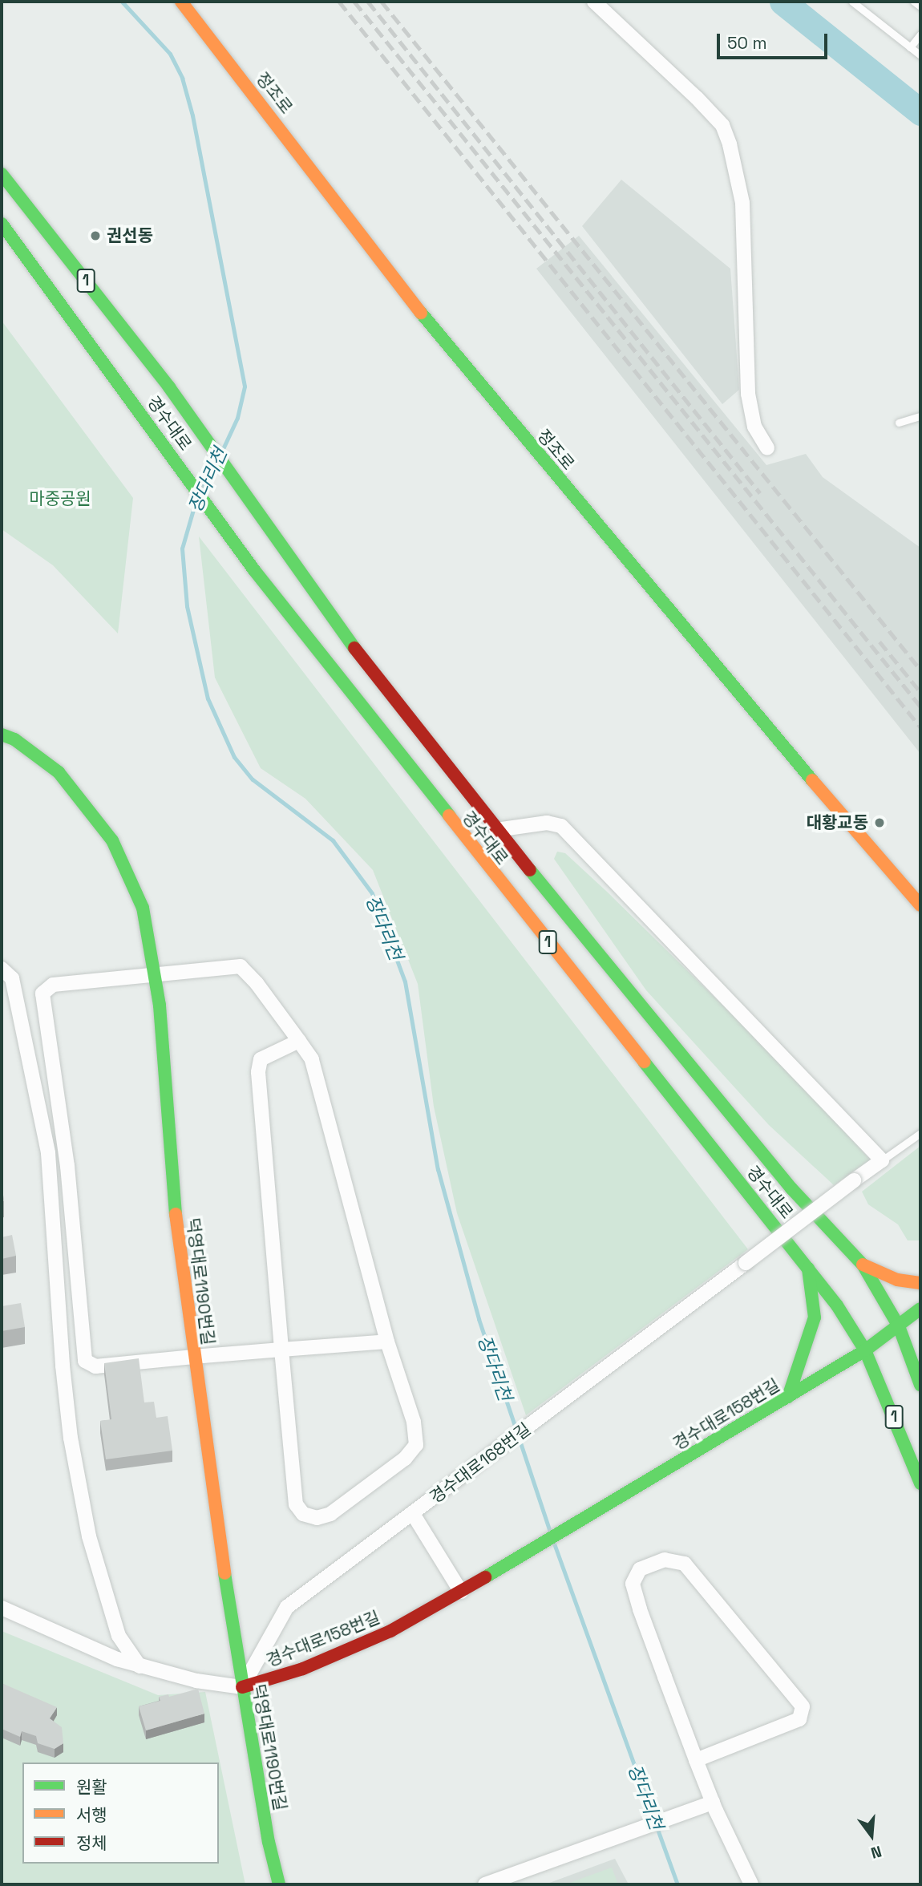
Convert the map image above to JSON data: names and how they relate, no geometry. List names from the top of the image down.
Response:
{
  "streets": {
    "main road": [
      "정조로",
      "1",
      "경수대로",
      "덕영대로1190번길",
      "경수대로158번길"
    ],
    "street": ["경수대로168번길"]
  },
  "crossings": [
    ["경수대로", "경수대로158번길"],
    ["덕영대로1190번길", "경수대로158번길"],
    ["덕영대로1190번길", "경수대로168번길"],
    ["경수대로158번길", "경수대로168번길"]
  ],
  "water": ["장다리천"],
  "parks": ["마중공원"],
  "places": ["권선동", "대황교동"],
  "legend": ["원활", "서행", "정체"],
  "scale_bar": "50 m",
  "north": "bottom"
}
